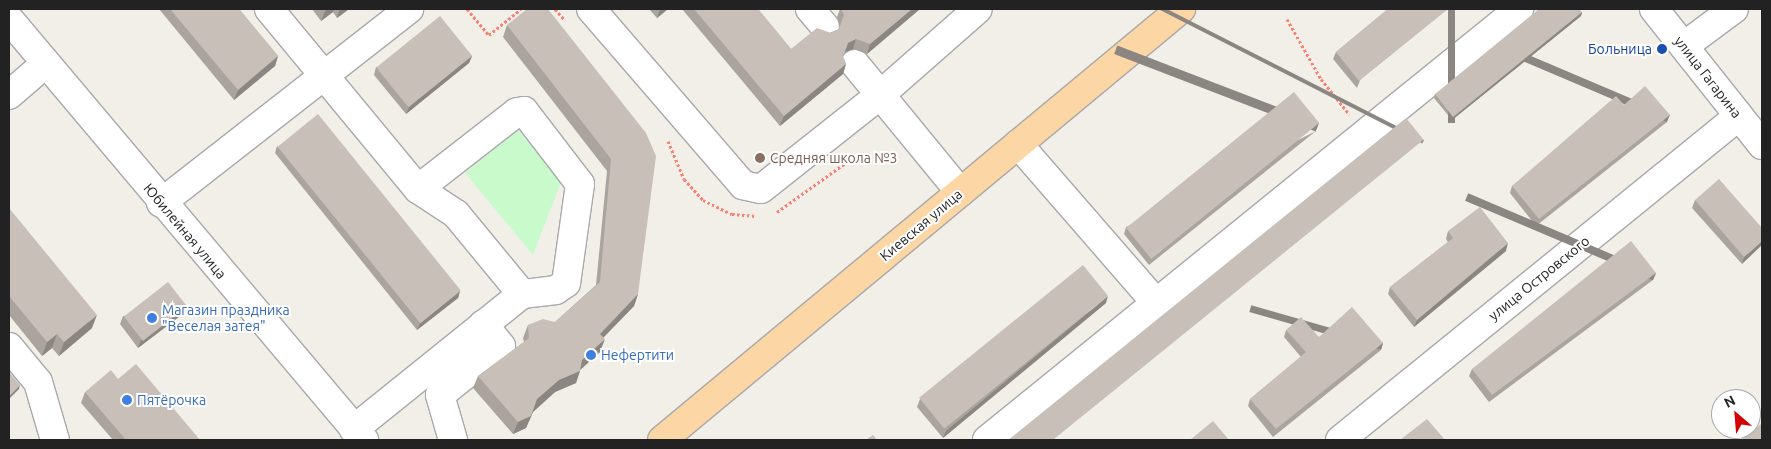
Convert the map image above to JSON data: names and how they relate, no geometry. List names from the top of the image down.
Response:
{
  "streets": {
    "main road": ["Киевская улица"],
    "street": ["улица Гагарина", "Юбилейная улица", "улица Островского"]
  },
  "crossings": [
    ["улица Гагарина", "улица Островского"]
  ],
  "places": [
    "Больница",
    "Средняя школа №3",
    "Магазин праздника \"Веселая затея\"",
    "Нефертити",
    "Пятёрочка"
  ],
  "north": "top left"
}
